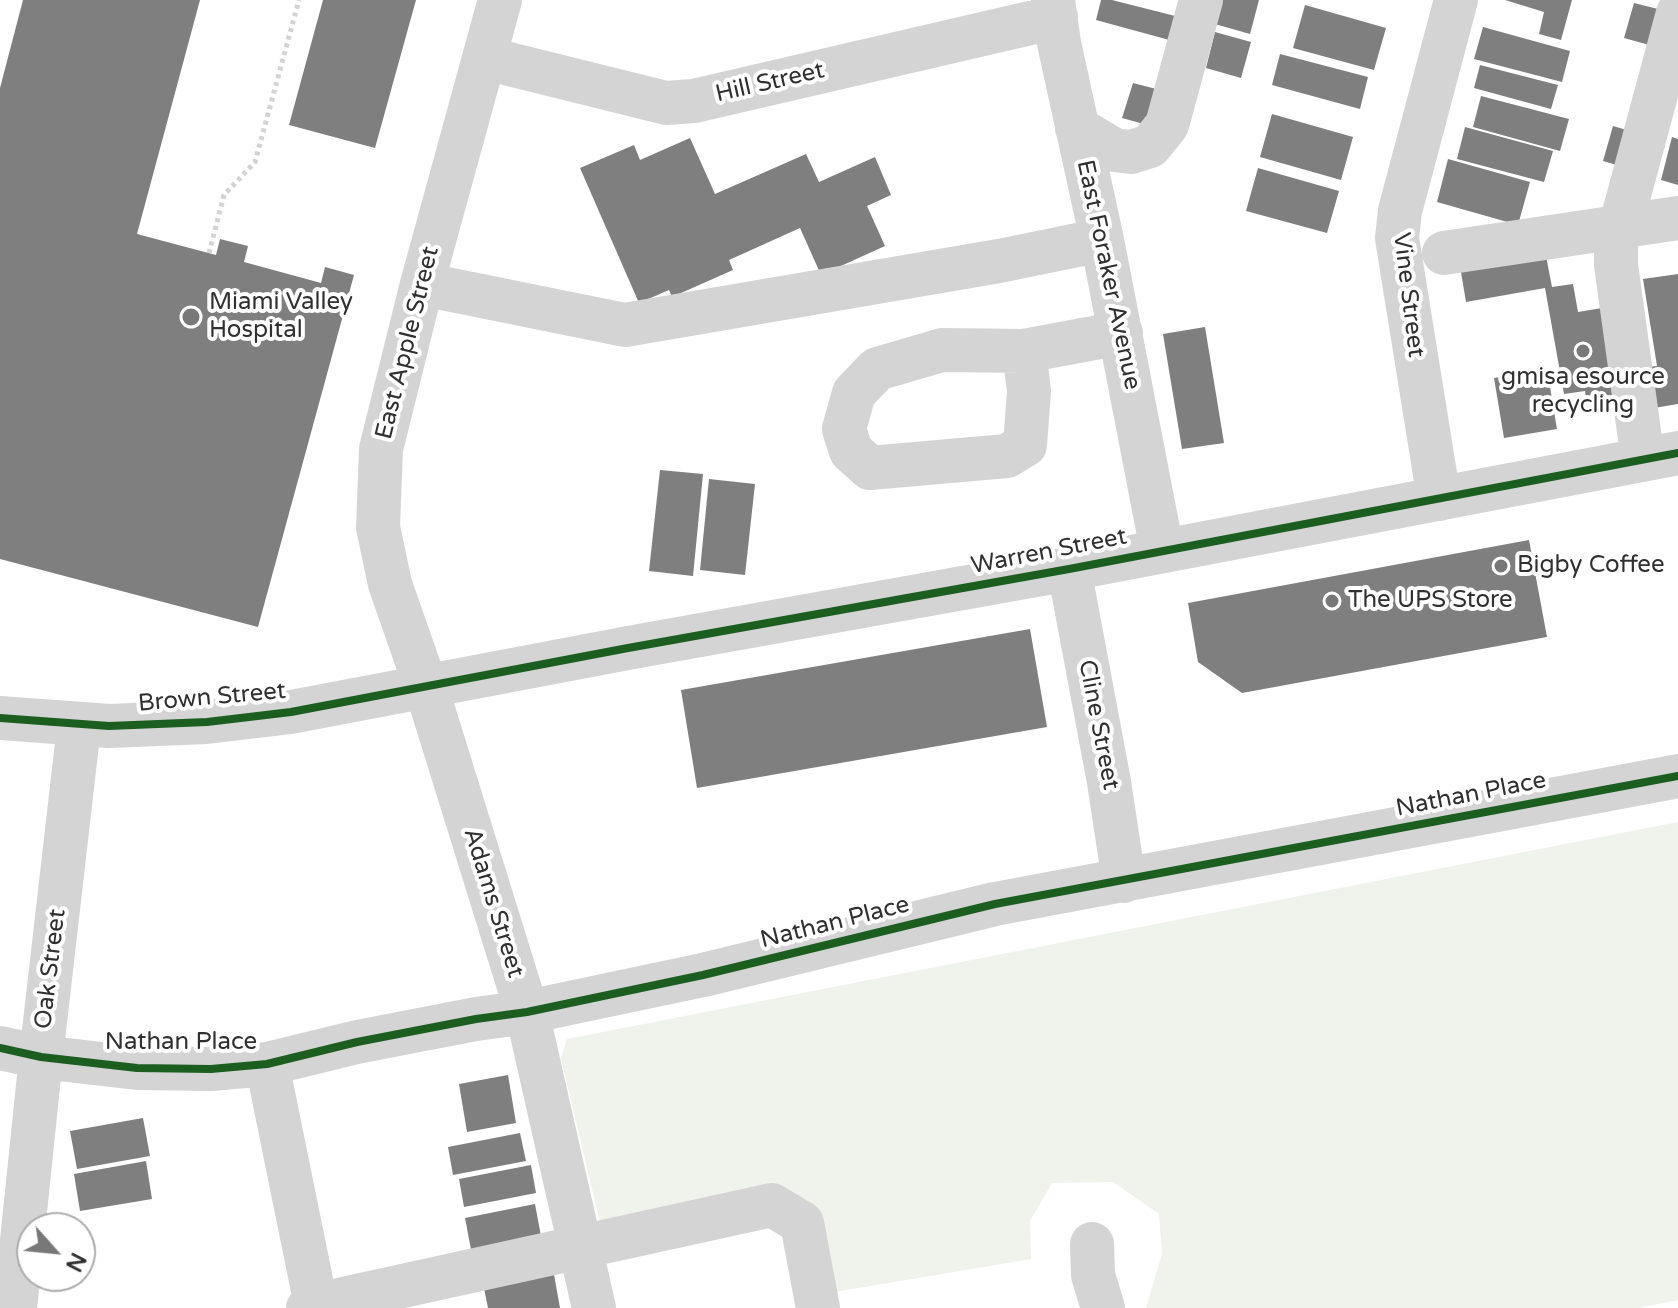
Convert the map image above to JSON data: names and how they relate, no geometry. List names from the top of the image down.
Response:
{
  "streets": {
    "street": [
      "Hill Street",
      "East Foraker Avenue",
      "Vine Street",
      "East Apple Street",
      "Warren Street",
      "Brown Street",
      "Cline Street",
      "Nathan Place",
      "Adams Street",
      "Oak Street"
    ]
  },
  "crossings": [
    ["Hill Street", "East Foraker Avenue"],
    ["Hill Street", "East Apple Street"],
    ["East Foraker Avenue", "Warren Street"],
    ["Vine Street", "Warren Street"],
    ["East Apple Street", "Warren Street"],
    ["East Apple Street", "Brown Street"],
    ["East Apple Street", "Adams Street"],
    ["Warren Street", "Brown Street"],
    ["Warren Street", "Cline Street"],
    ["Warren Street", "Adams Street"],
    ["Brown Street", "Adams Street"],
    ["Brown Street", "Oak Street"],
    ["Cline Street", "Nathan Place"],
    ["Nathan Place", "Adams Street"],
    ["Nathan Place", "Oak Street"]
  ],
  "places": [
    "Miami Valley Hospital",
    "gmisa esource recycling",
    "Bigby Coffee",
    "The UPS Store"
  ],
  "north": "bottom right"
}
